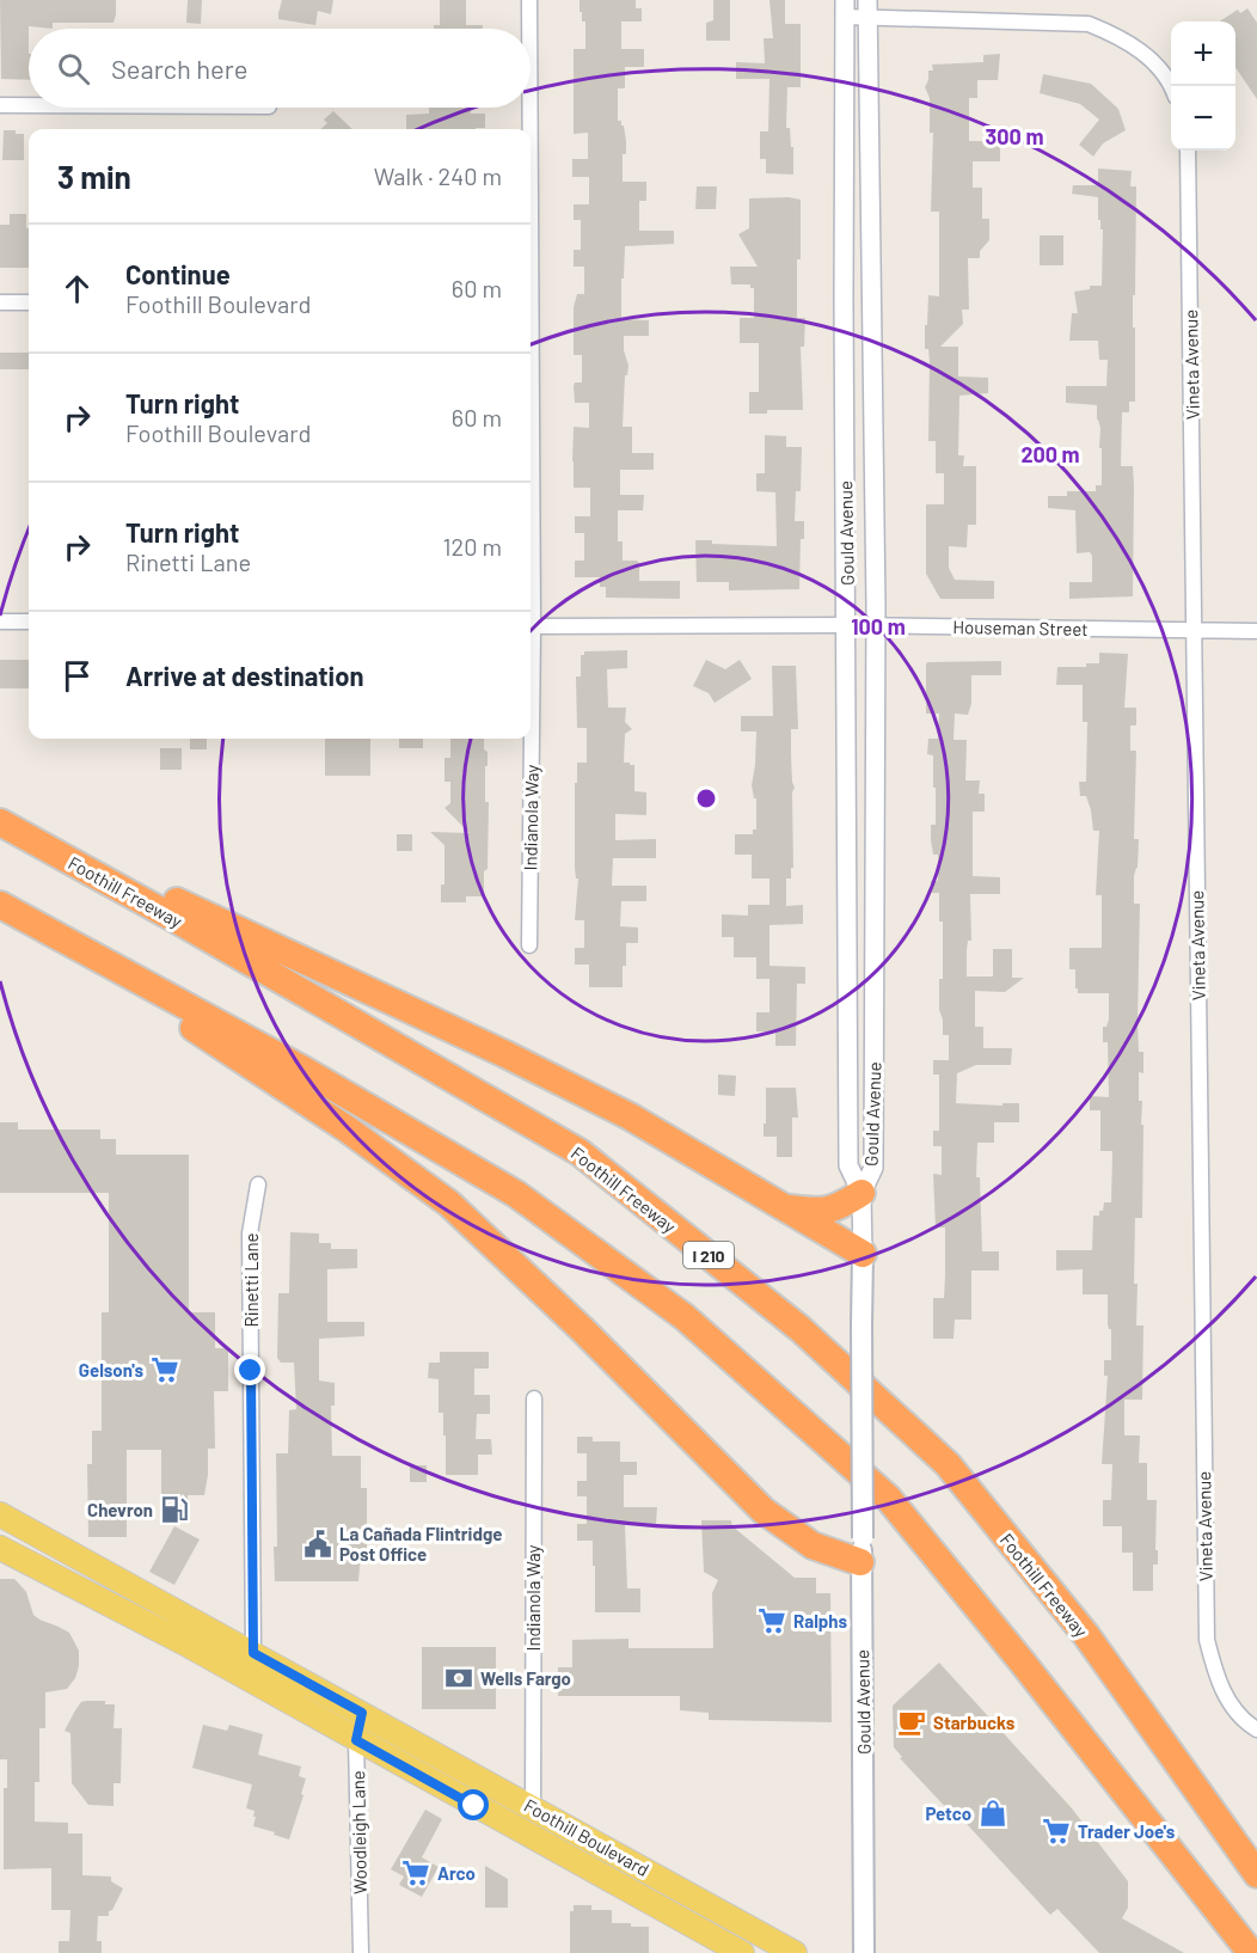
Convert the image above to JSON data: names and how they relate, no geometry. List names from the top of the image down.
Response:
{
  "streets": {
    "highway": ["Foothill Freeway", "I 210"],
    "main road": ["Gould Avenue", "Foothill Boulevard"],
    "street": [
      "Vineta Avenue",
      "Houseman Street",
      "Indianola Way",
      "Rinetti Lane",
      "Woodleigh Lane"
    ]
  },
  "crossings": [
    ["Vineta Avenue", "Houseman Street"],
    ["Gould Avenue", "Houseman Street"],
    ["Indianola Way", "Foothill Boulevard"],
    ["Rinetti Lane", "Foothill Boulevard"],
    ["Woodleigh Lane", "Foothill Boulevard"]
  ],
  "places": {
    "supermarket": [
      "Gelson's",
      "Ralphs",
      "Trader Joe's",
      "Arco"
    ],
    "fuel station": ["Chevron"],
    "public building": ["La Cañada Flintridge Post Office"],
    "bank": ["Wells Fargo"],
    "cafe": ["Starbucks"],
    "shop": ["Petco"]
  },
  "page": {
    "map_buttons": ["+", "−"],
    "search": "Search here",
    "heading": ["3 min", "Walk · 240 m"],
    "list": [
      ["Continue", "Foothill Boulevard", "60 m"],
      ["Turn right", "Foothill Boulevard", "60 m"],
      ["Turn right", "Rinetti Lane", "120 m"],
      "Arrive at destination"
    ]
  },
  "rings": ["300 m", "200 m", "100 m"]
}
